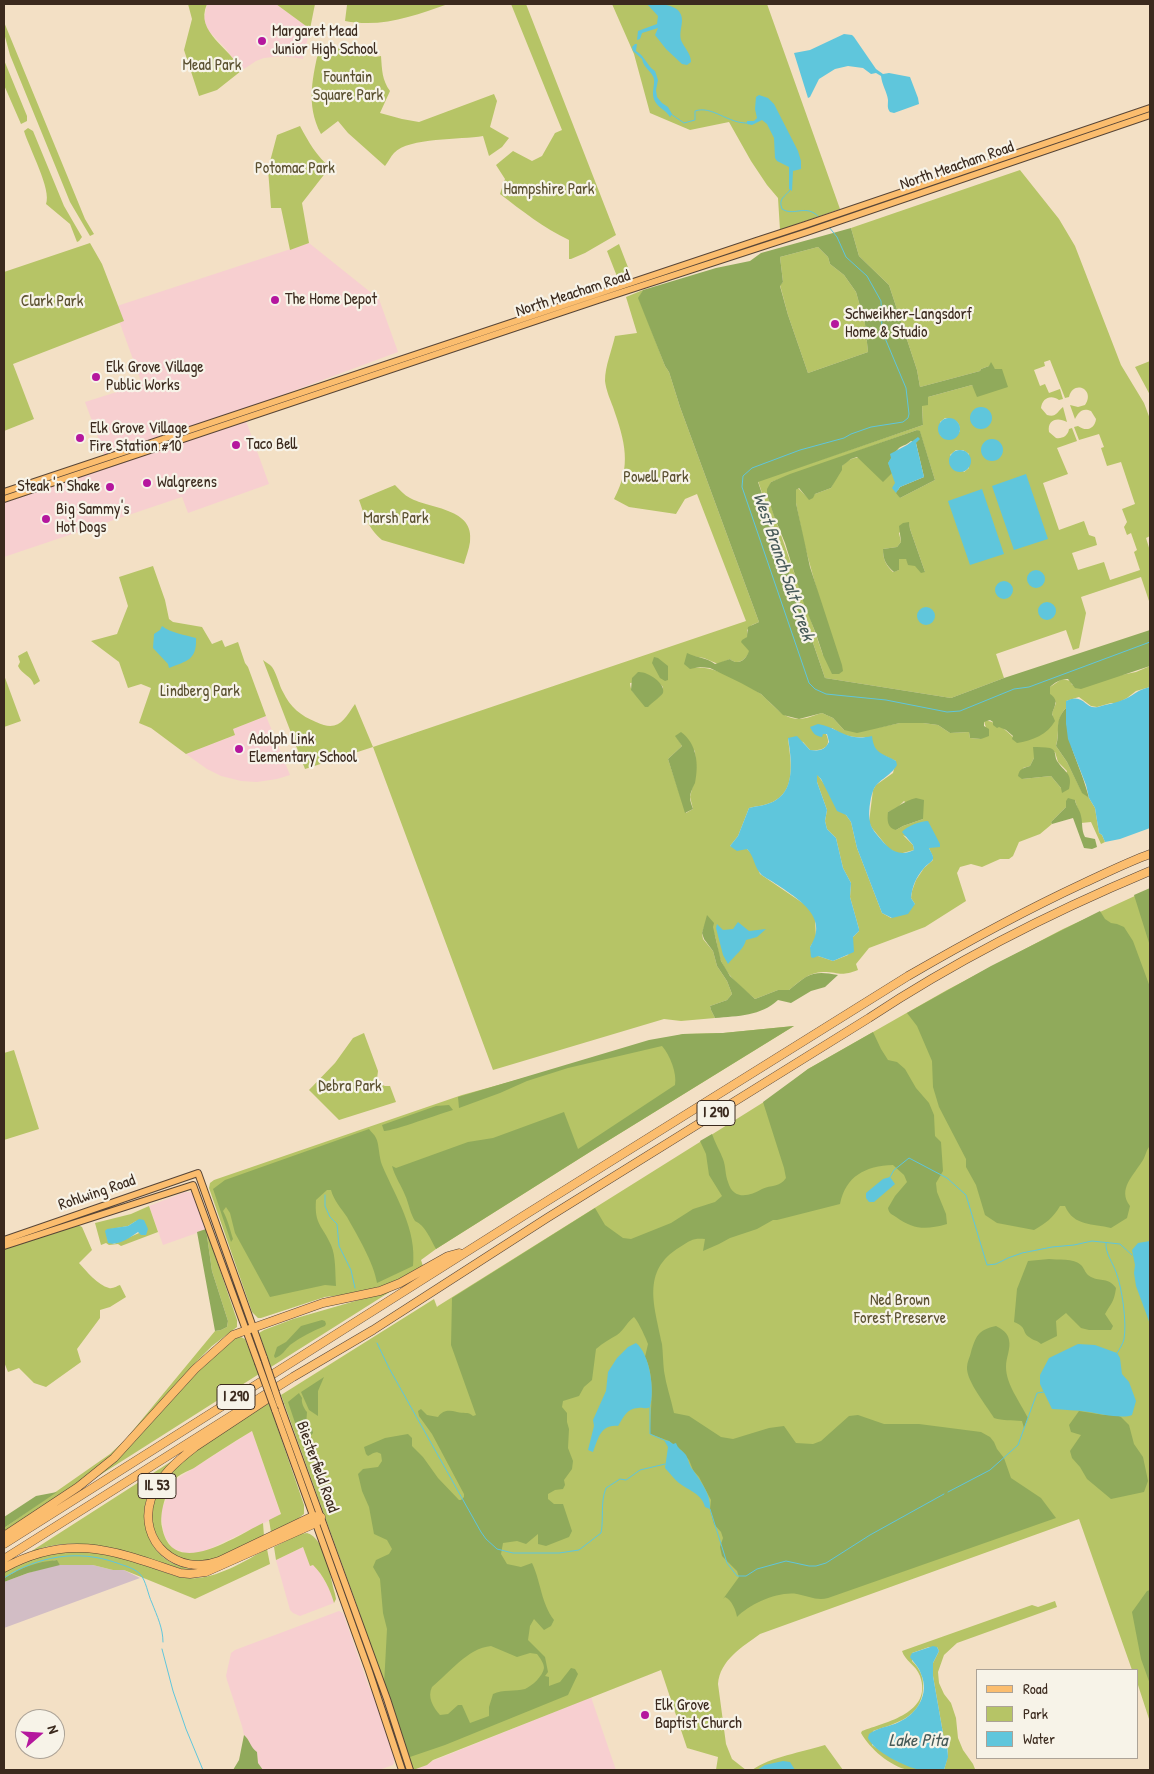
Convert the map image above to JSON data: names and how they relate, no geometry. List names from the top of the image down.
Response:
{
  "streets": {
    "highway": ["I 290", "IL 53"],
    "main road": ["North Meacham Road", "Rohlwing Road", "Biesterfield Road"]
  },
  "crossings": [
    ["I 290", "IL 53"],
    ["Rohlwing Road", "Biesterfield Road"],
    ["Biesterfield Road", "IL 53"]
  ],
  "water": ["West Branch Salt Creek", "Lake Pita"],
  "parks": [
    "Mead Park",
    "Fountain Square Park",
    "Potomac Park",
    "Hampshire Park",
    "Clark Park",
    "Powell Park",
    "Marsh Park",
    "Lindberg Park",
    "Debra Park",
    "Ned Brown Forest Preserve"
  ],
  "places": [
    "Margaret Mead Junior High School",
    "The Home Depot",
    "Schweikher-Langsdorf Home & Studio",
    "Elk Grove Village Public Works",
    "Elk Grove Village Fire Station #10",
    "Taco Bell",
    "Walgreens",
    "Steak 'n Shake",
    "Big Sammy's Hot Dogs",
    "Adolph Link Elementary School",
    "Elk Grove Baptist Church"
  ],
  "legend": ["Road", "Park", "Water"],
  "north": "right"
}
